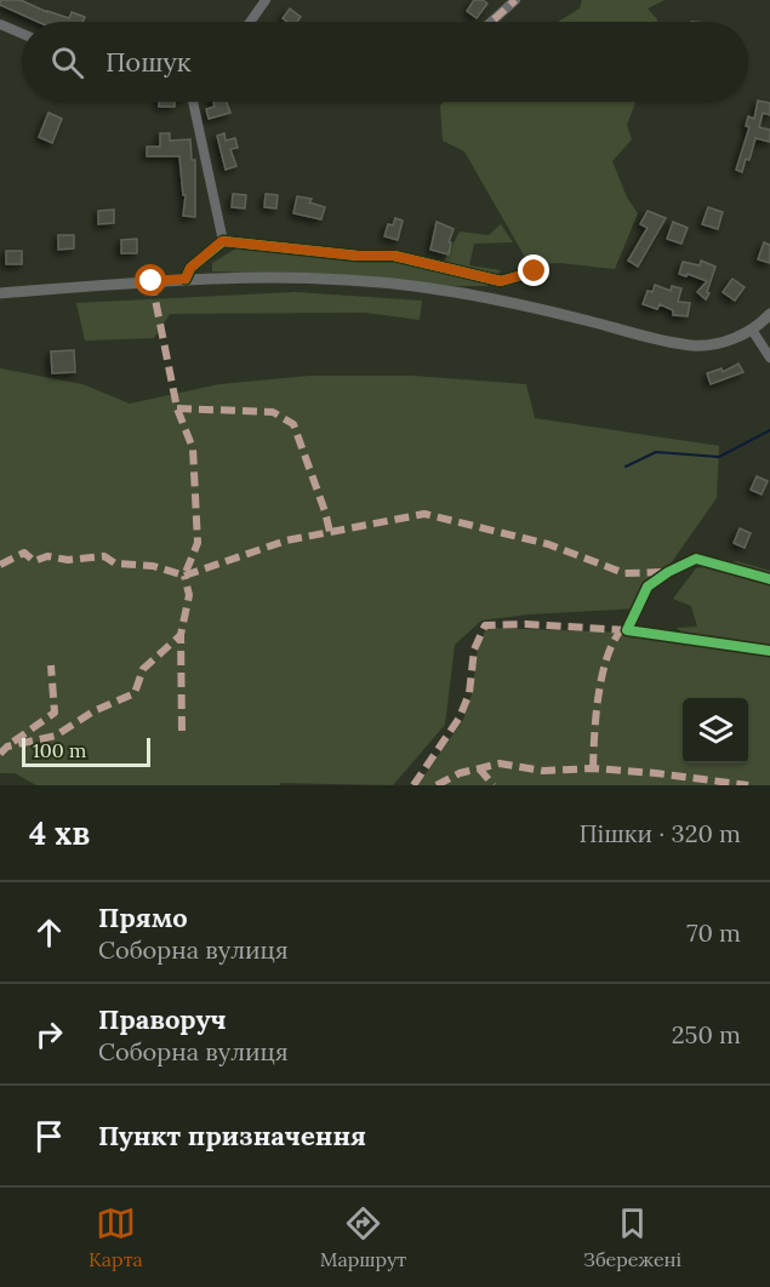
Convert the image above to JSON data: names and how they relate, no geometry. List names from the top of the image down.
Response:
{
  "scale_bar": "100 m",
  "page": {
    "search": "Пошук",
    "scale": "100 m",
    "heading": ["4 хв", "Пішки · 320 m"],
    "list": [
      ["Прямо", "Соборна вулиця", "70 m"],
      ["Праворуч", "Соборна вулиця", "250 m"],
      "Пункт призначення"
    ],
    "nav": ["Карта", "Маршрут", "Збережені"]
  }
}
